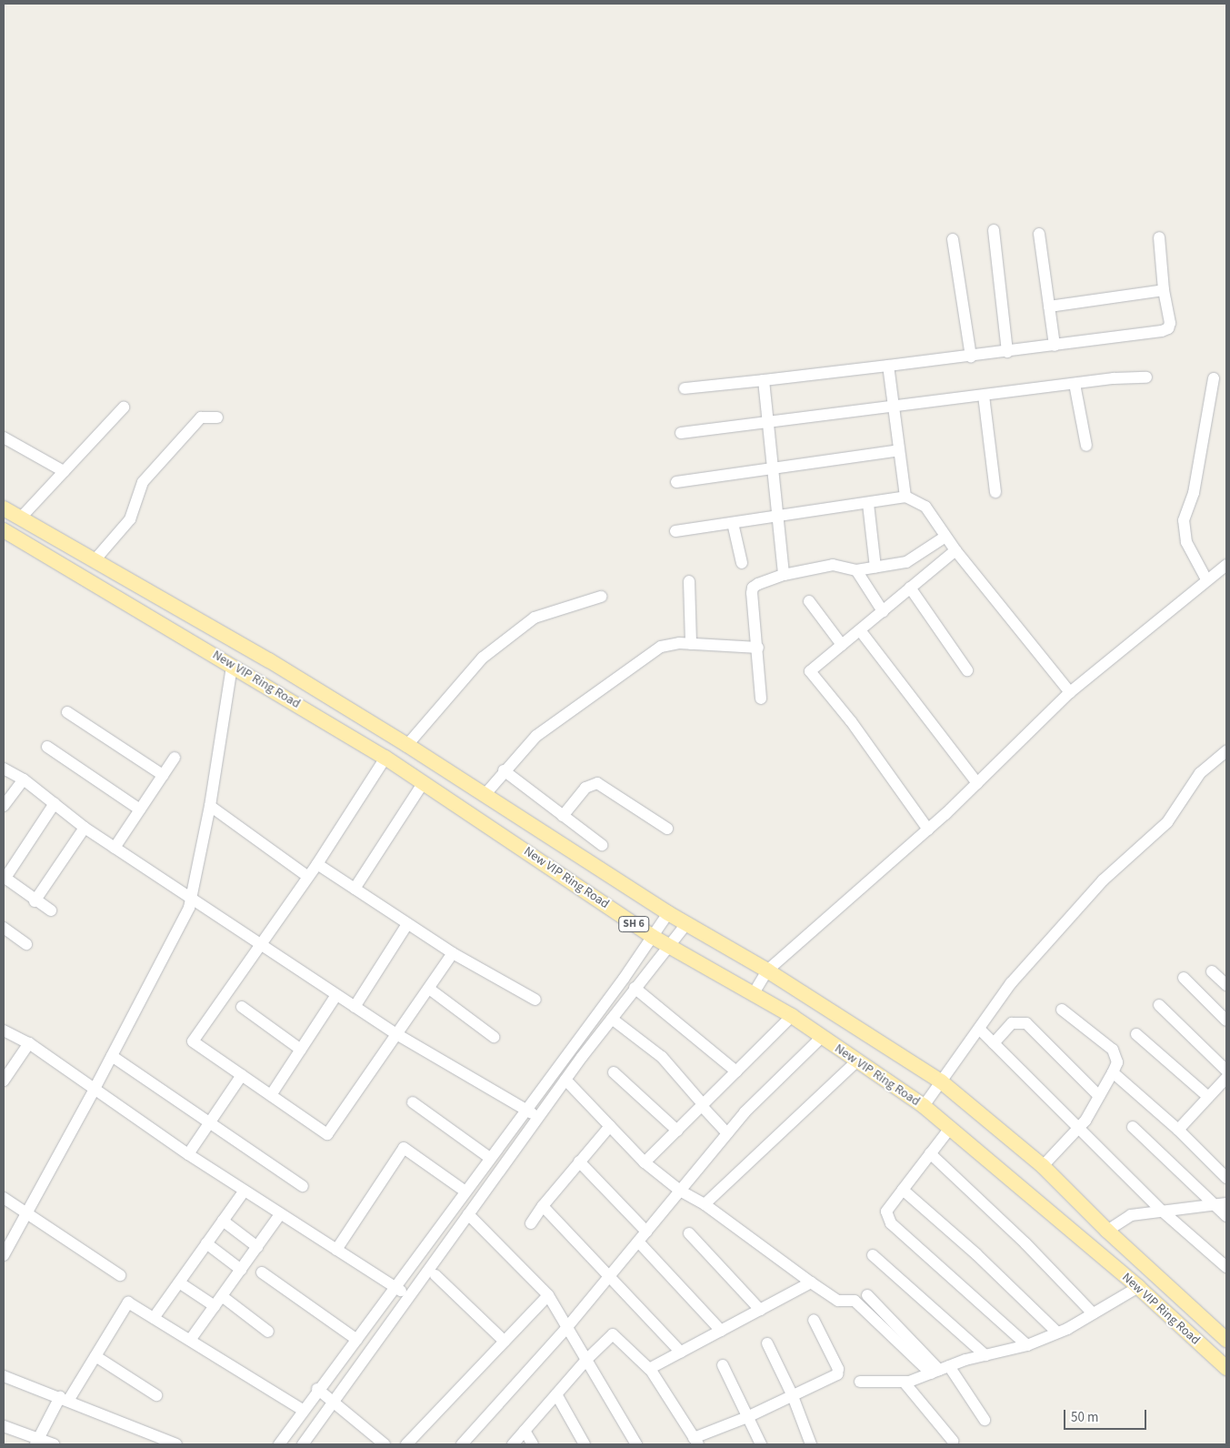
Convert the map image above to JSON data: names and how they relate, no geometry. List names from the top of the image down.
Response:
{
  "streets": {
    "main road": ["New VIP Ring Road", "SH 6"]
  },
  "scale_bar": "50 m"
}
